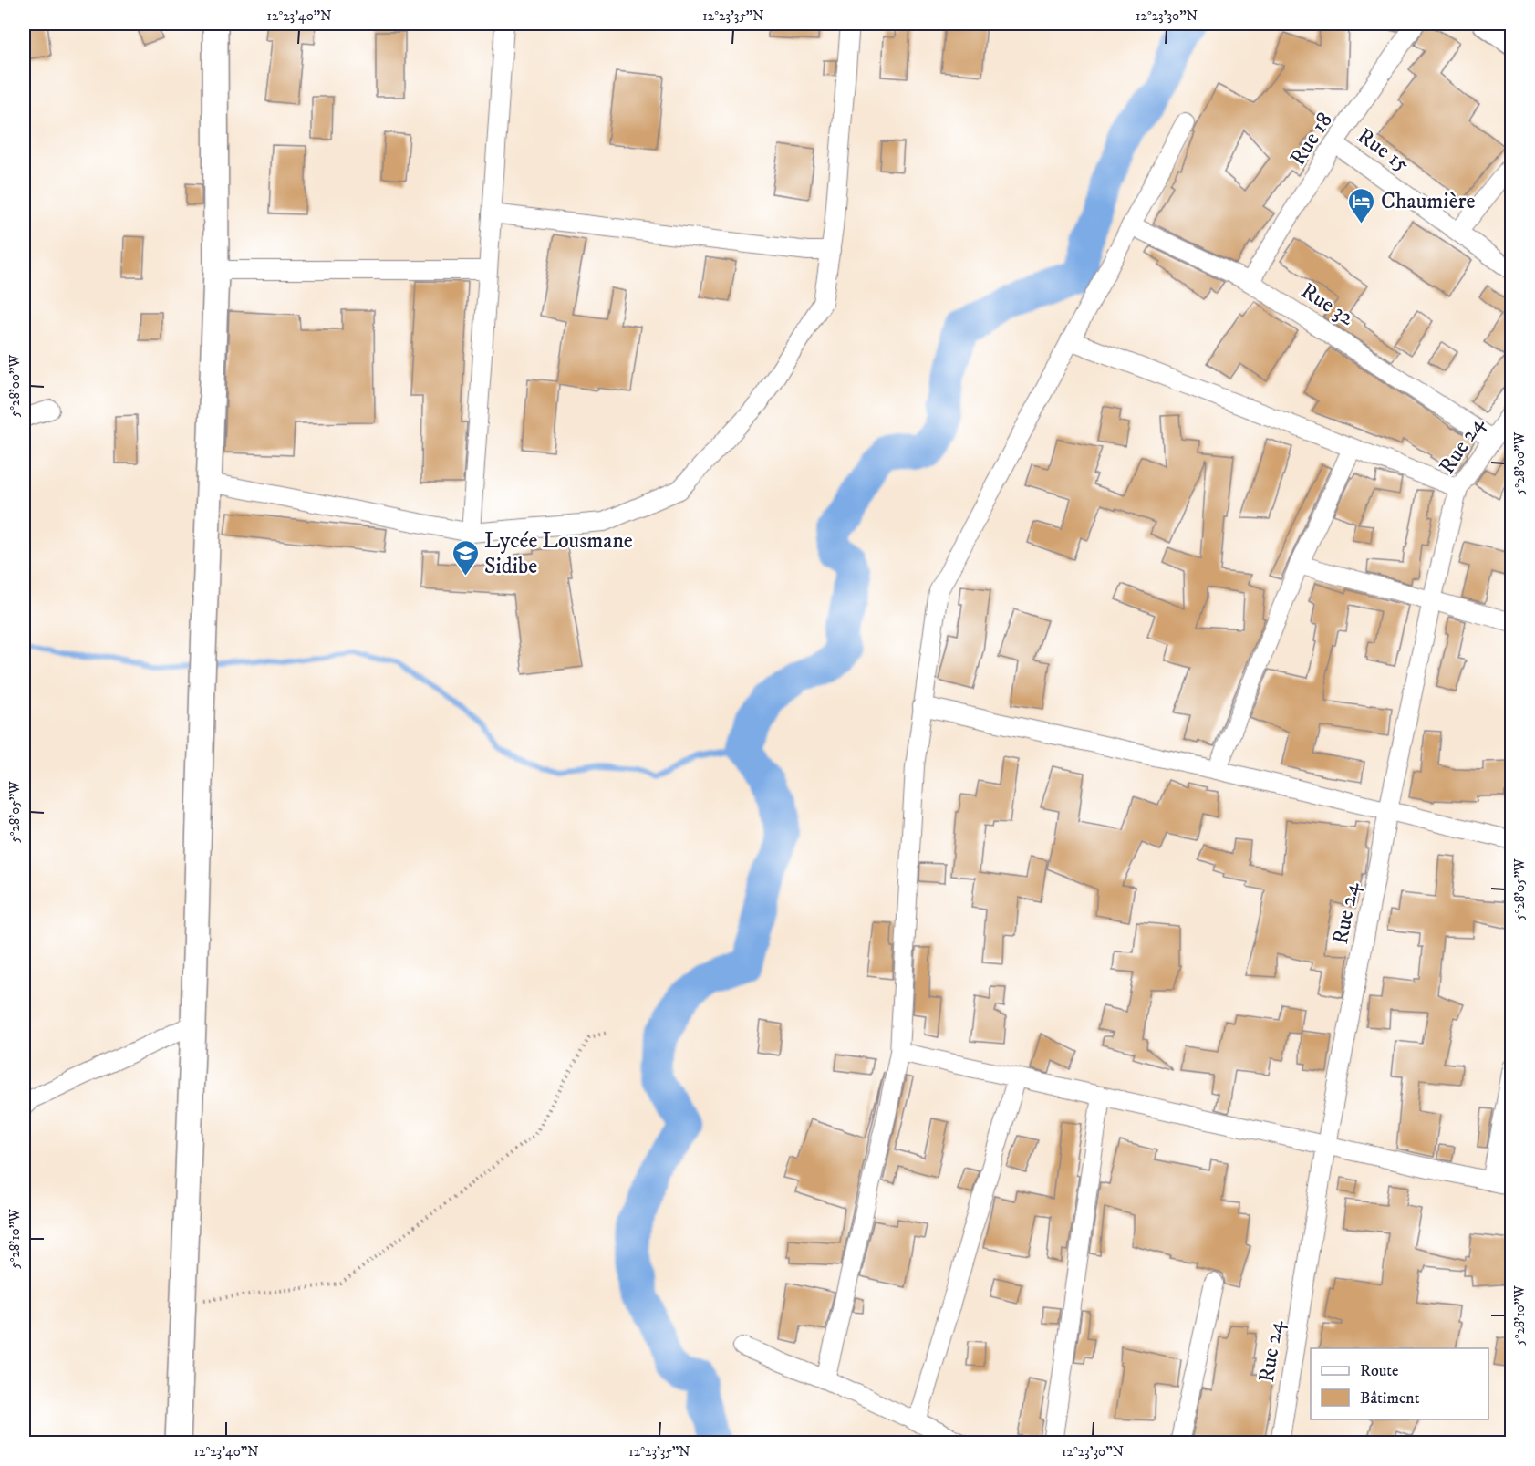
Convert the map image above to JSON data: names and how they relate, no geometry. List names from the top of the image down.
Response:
{
  "streets": {
    "street": [
      "Rue 18",
      "Rue 15",
      "Rue 32",
      "Rue 24"
    ]
  },
  "crossings": [
    ["Rue 18", "Rue 15"],
    ["Rue 18", "Rue 32"],
    ["Rue 32", "Rue 24"]
  ],
  "places": {
    "hotel": ["Chaumière"],
    "school or university": ["Lycée Lousmane Sidibe"]
  },
  "legend": ["Route", "Bâtiment"],
  "coordinates": [
    "12°23'40\"N",
    "12°23'35\"N",
    "12°23'30\"N",
    "5°28'00\"W",
    "5°28'05\"W",
    "5°28'10\"W"
  ]
}
